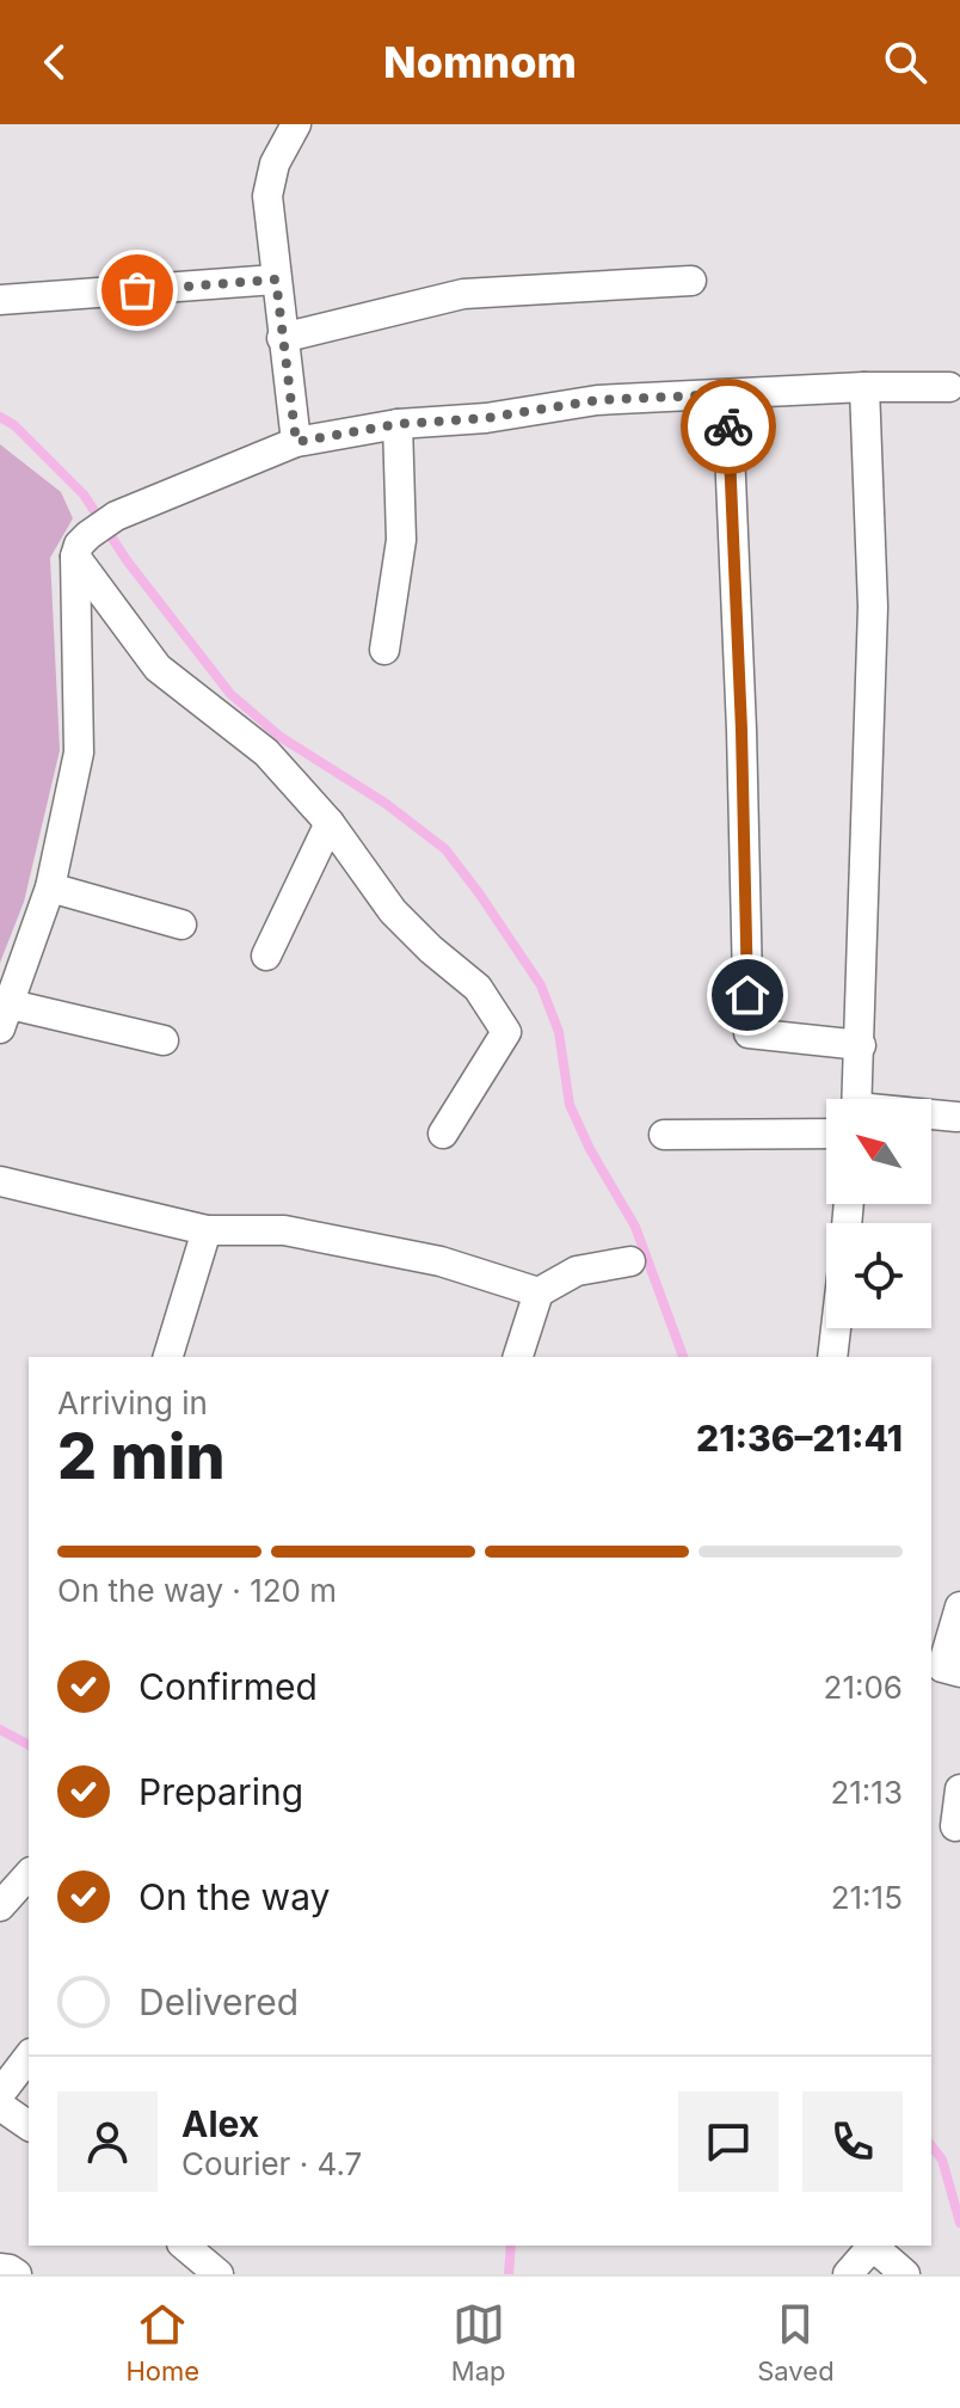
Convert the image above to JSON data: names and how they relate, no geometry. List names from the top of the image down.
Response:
{
  "north": "top left",
  "page": {
    "header": "Nomnom",
    "heading": ["2 min", "Arriving in", "21:36–21:41"],
    "panel": ["Alex", "Courier · 4.7"],
    "bar": "On the way · 120 m",
    "list": [
      ["Confirmed", "21:06"],
      ["Preparing", "21:13"],
      ["On the way", "21:15"],
      "Delivered"
    ],
    "tabs": ["Home", "Map", "Saved"]
  }
}
